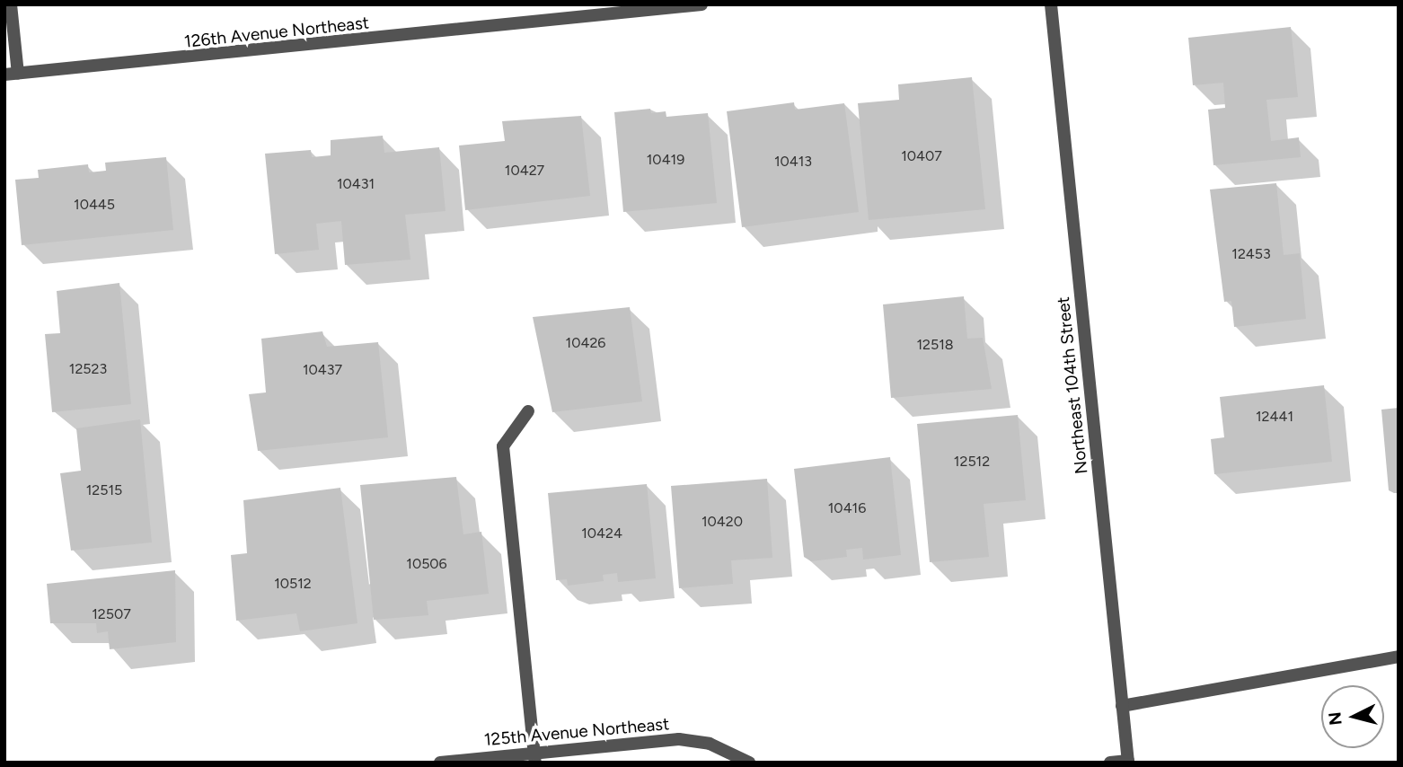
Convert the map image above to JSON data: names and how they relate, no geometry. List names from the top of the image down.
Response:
{
  "streets": {
    "street": ["126th Avenue Northeast", "Northeast 104th Street", "125th Avenue Northeast"]
  },
  "house_numbers": [
    "10407",
    "10419",
    "10413",
    "10427",
    "10431",
    "10445",
    "12453",
    "10426",
    "12518",
    "12523",
    "10437",
    "12441",
    "12512",
    "12515",
    "10416",
    "10420",
    "10424",
    "10506",
    "10512",
    "12507"
  ],
  "north": "left"
}
